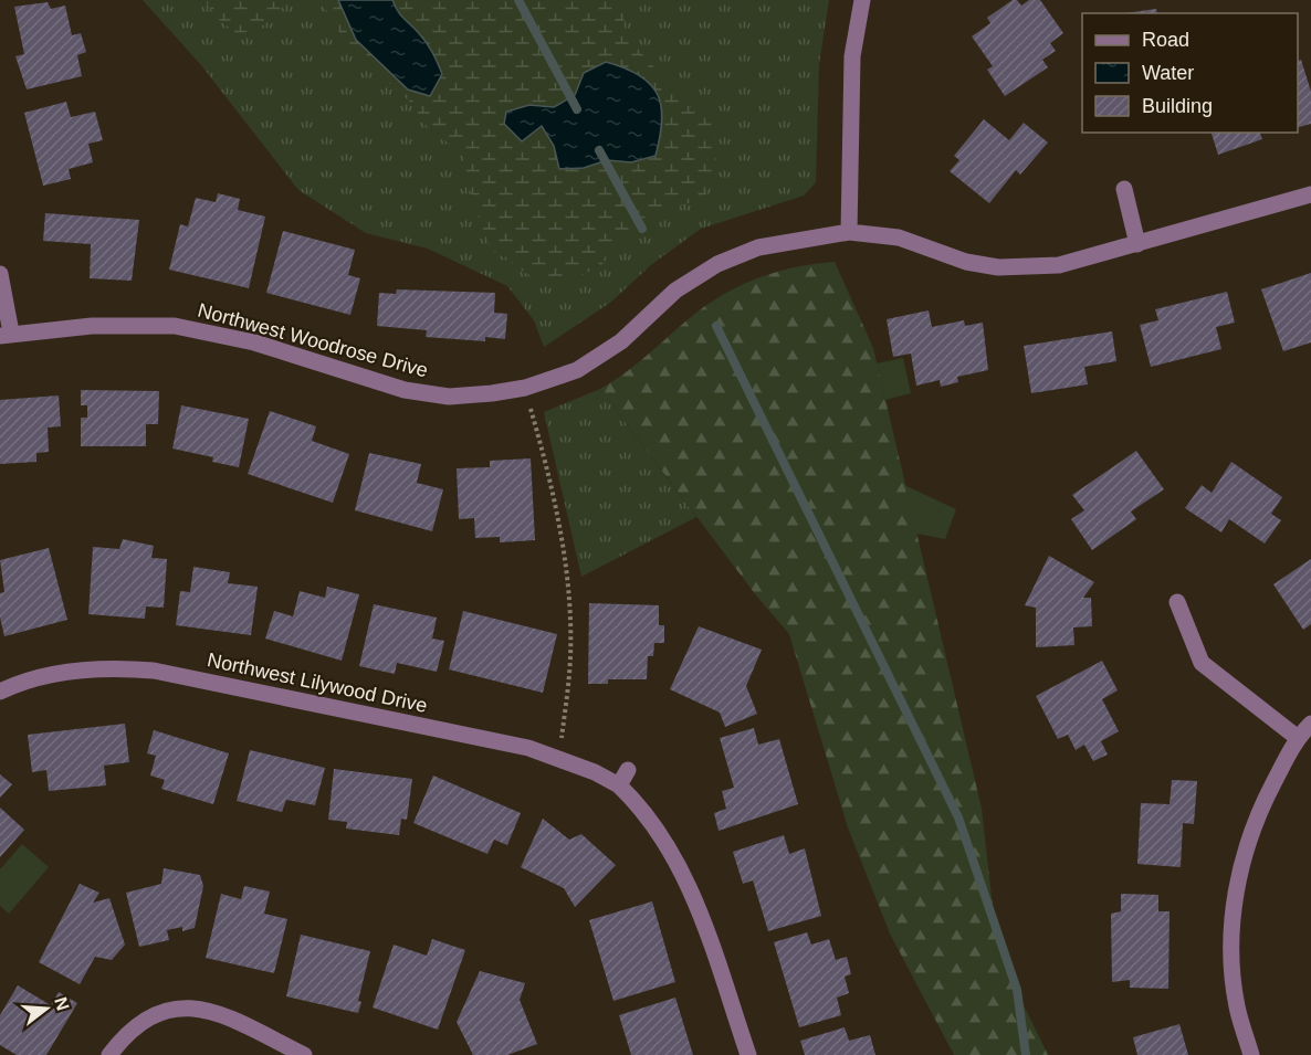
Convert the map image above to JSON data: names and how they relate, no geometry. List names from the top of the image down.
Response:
{
  "streets": {
    "street": ["Northwest Woodrose Drive", "Northwest Lilywood Drive"]
  },
  "legend": ["Road", "Water", "Building"],
  "north": "right"
}
